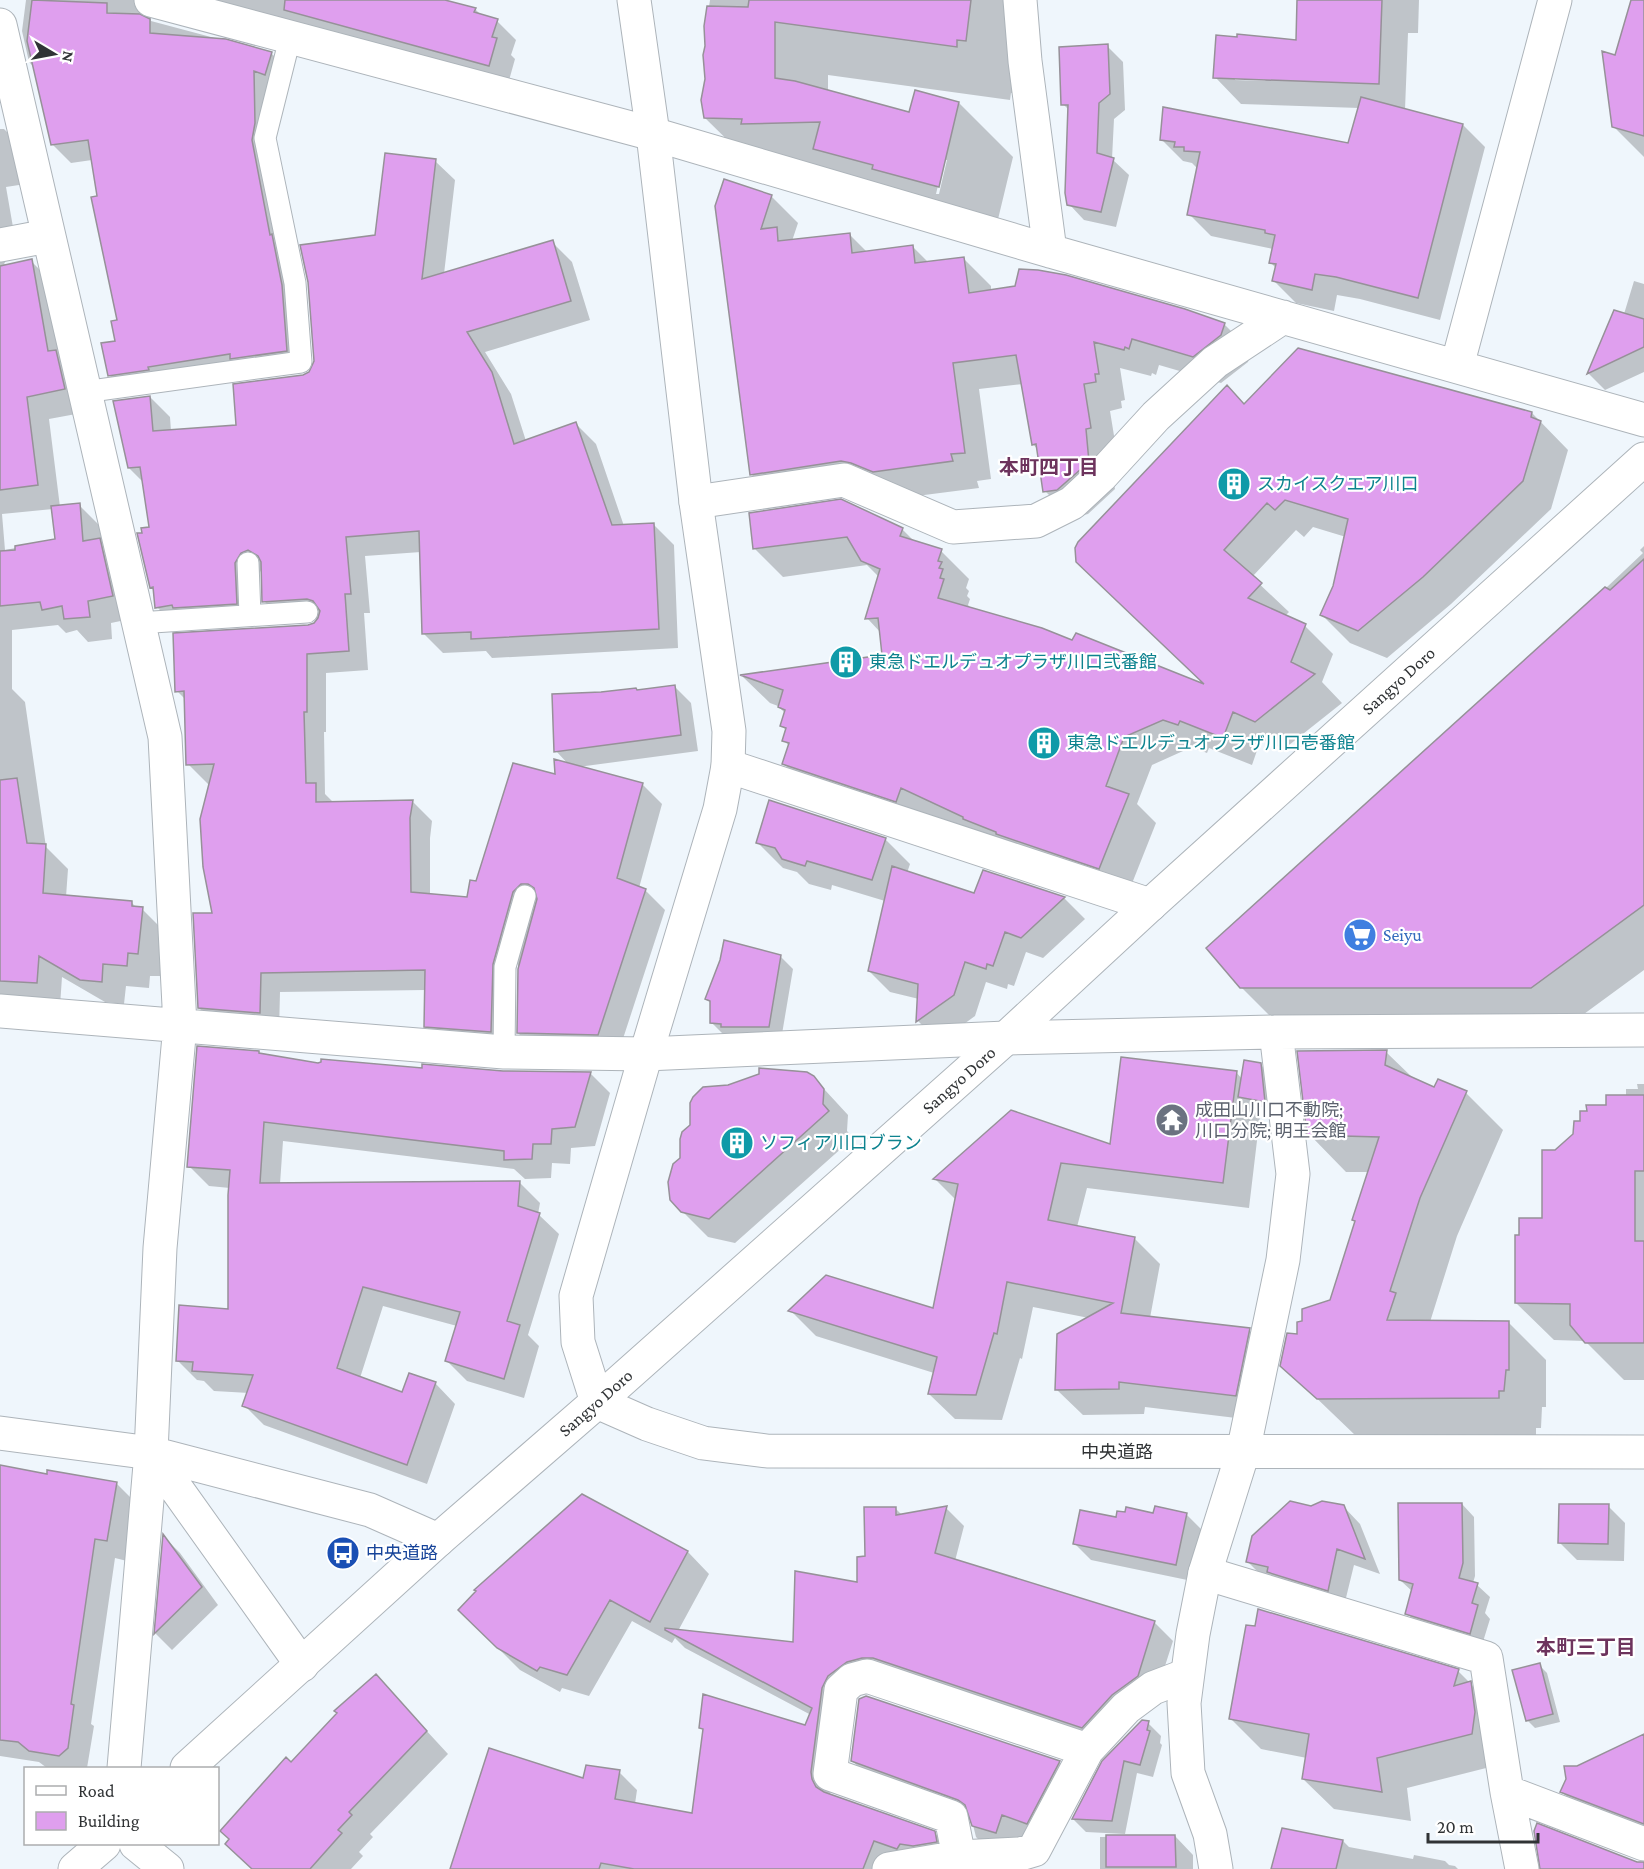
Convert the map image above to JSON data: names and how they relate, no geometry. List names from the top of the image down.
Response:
{
  "streets": {
    "street": ["Sangyo Doro", "中央道路"]
  },
  "crossings": [
    ["Sangyo Doro", "中央道路"]
  ],
  "districts": ["本町四丁目", "本町三丁目"],
  "places": {
    "building": [
      "スカイスクエア川口",
      "東急ドエルデュオプラザ川口弐番館",
      "東急ドエルデュオプラザ川口壱番館",
      "ソフィア川口ブラン"
    ],
    "supermarket": ["Seiyu"],
    "temple": ["成田山川口不動院; 川口分院; 明王会館"],
    "bus stop": ["中央道路"]
  },
  "legend": ["Road", "Building"],
  "scale_bar": "20 m",
  "north": "right"
}
